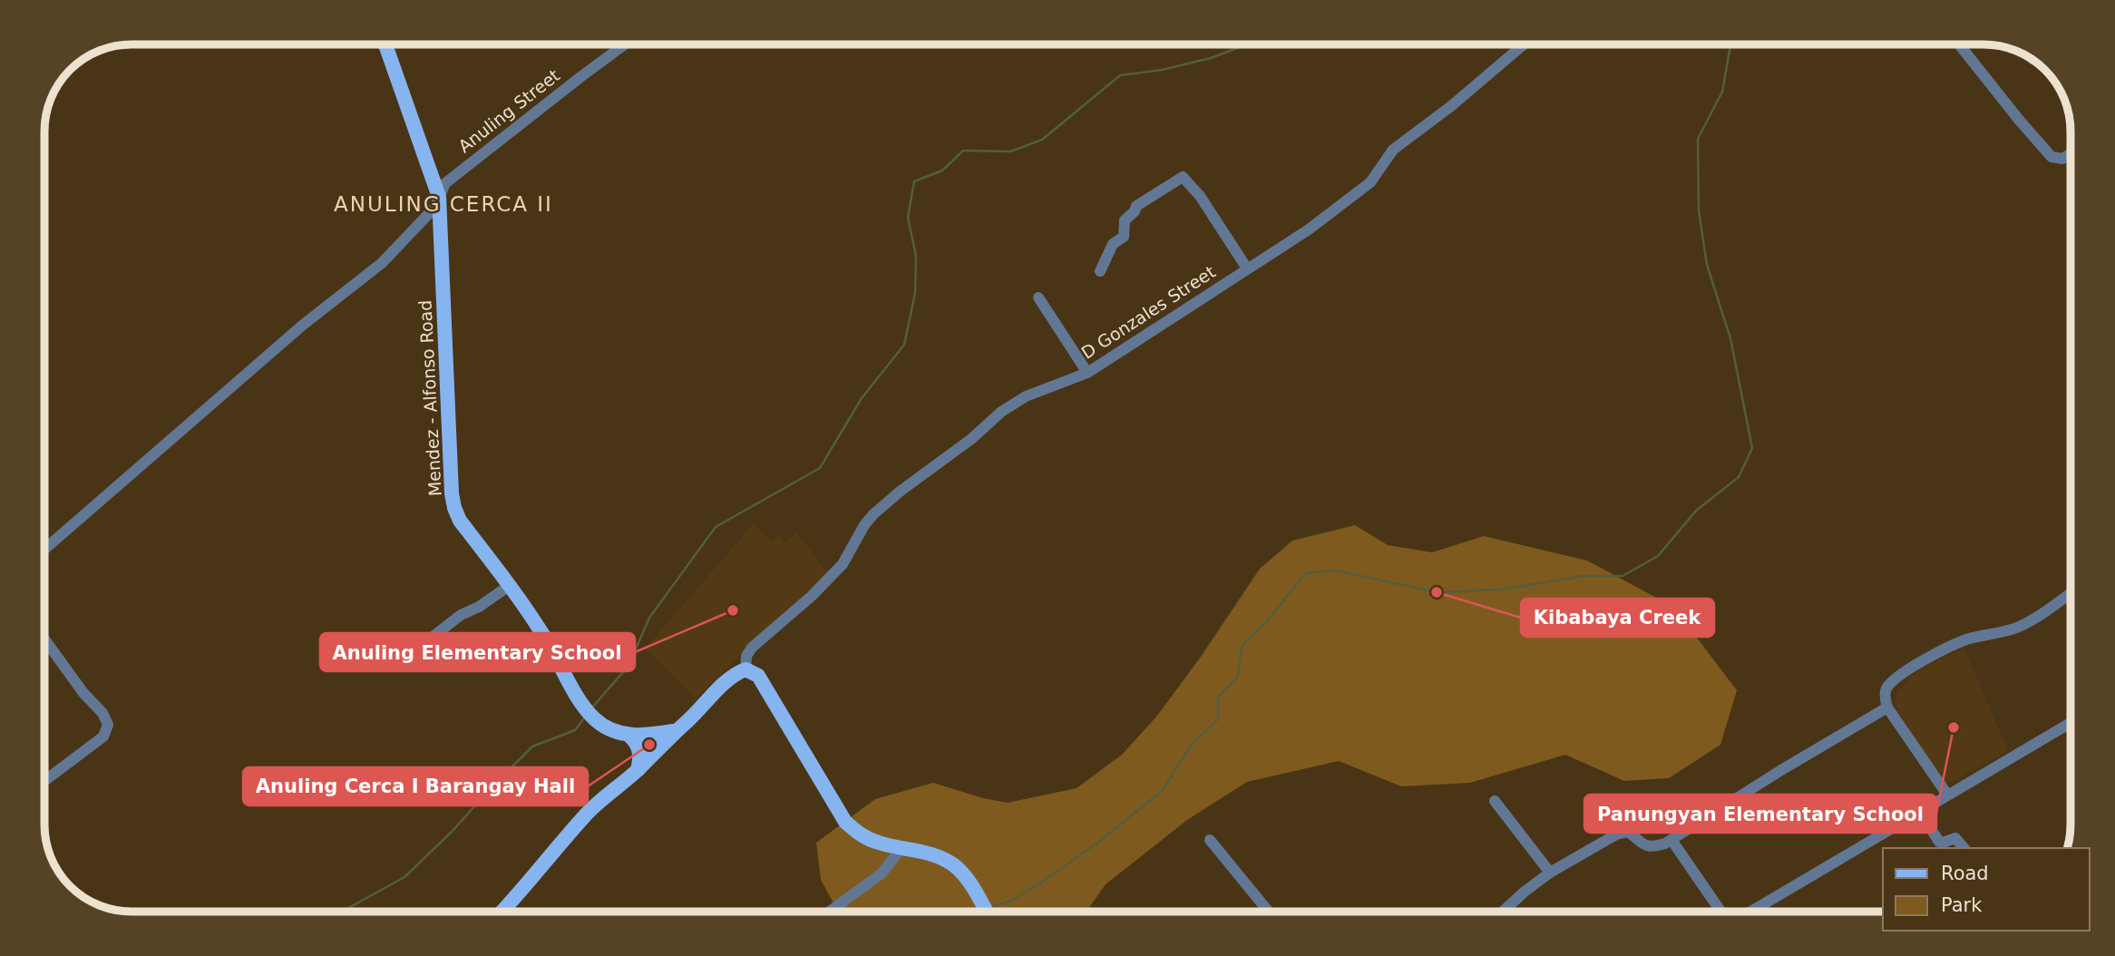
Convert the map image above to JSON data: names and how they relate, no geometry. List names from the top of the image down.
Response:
{
  "streets": {
    "main road": ["Mendez - Alfonso Road"],
    "street": ["Anuling Street", "D Gonzales Street"]
  },
  "crossings": [
    ["Anuling Street", "Mendez - Alfonso Road"]
  ],
  "districts": ["ANULING CERCA II"],
  "places": [
    "Kibabaya Creek",
    "Anuling Elementary School",
    "Panungyan Elementary School",
    "Anuling Cerca I Barangay Hall"
  ],
  "legend": ["Road", "Park"]
}
